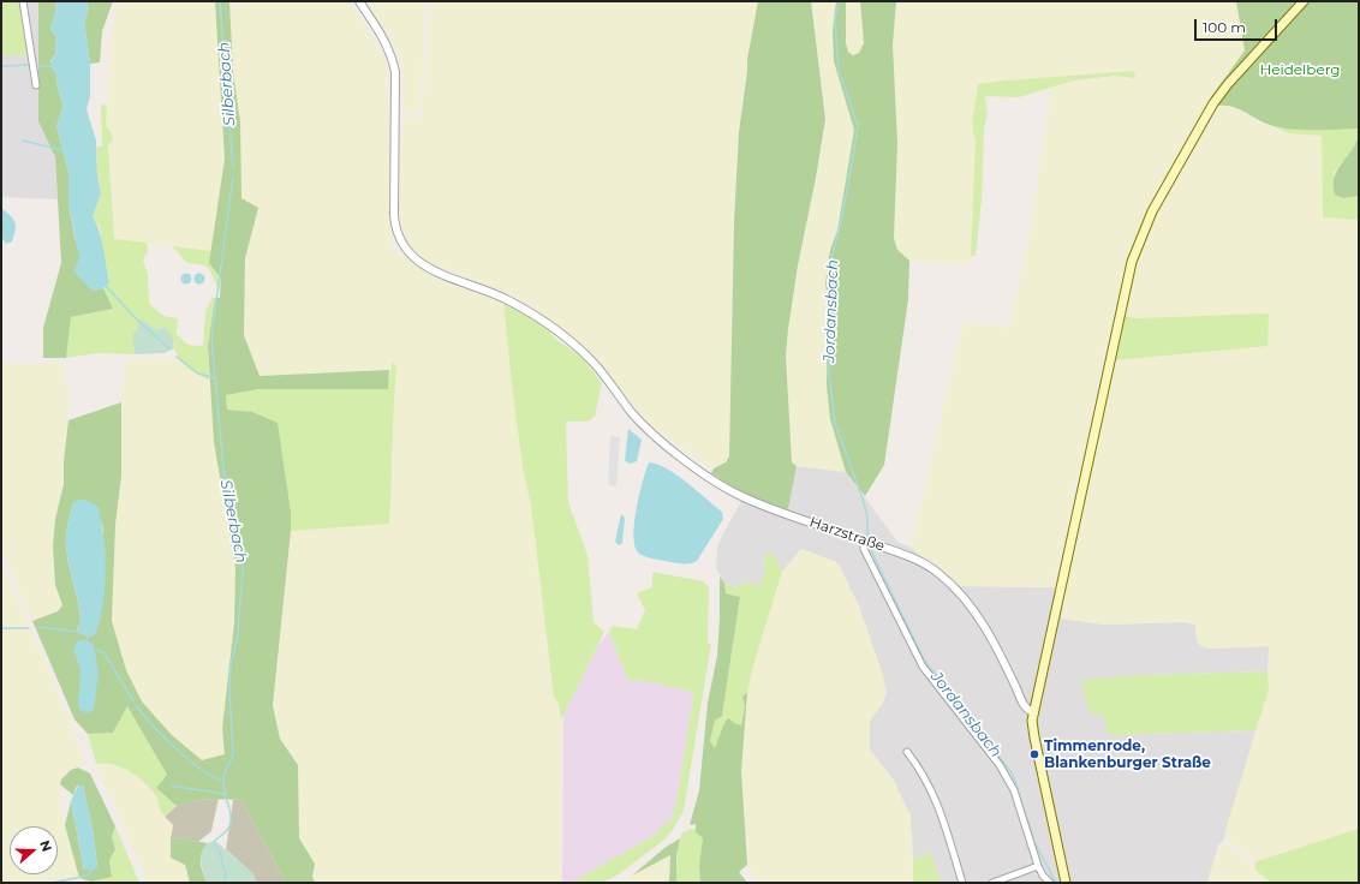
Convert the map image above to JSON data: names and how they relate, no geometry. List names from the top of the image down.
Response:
{
  "streets": {
    "street": ["Harzstraße"]
  },
  "water": ["Silberbach", "Jordansbach"],
  "parks": ["Heidelberg"],
  "places": ["Timmenrode, Blankenburger Straße"],
  "scale_bar": "100 m",
  "north": "right"
}
